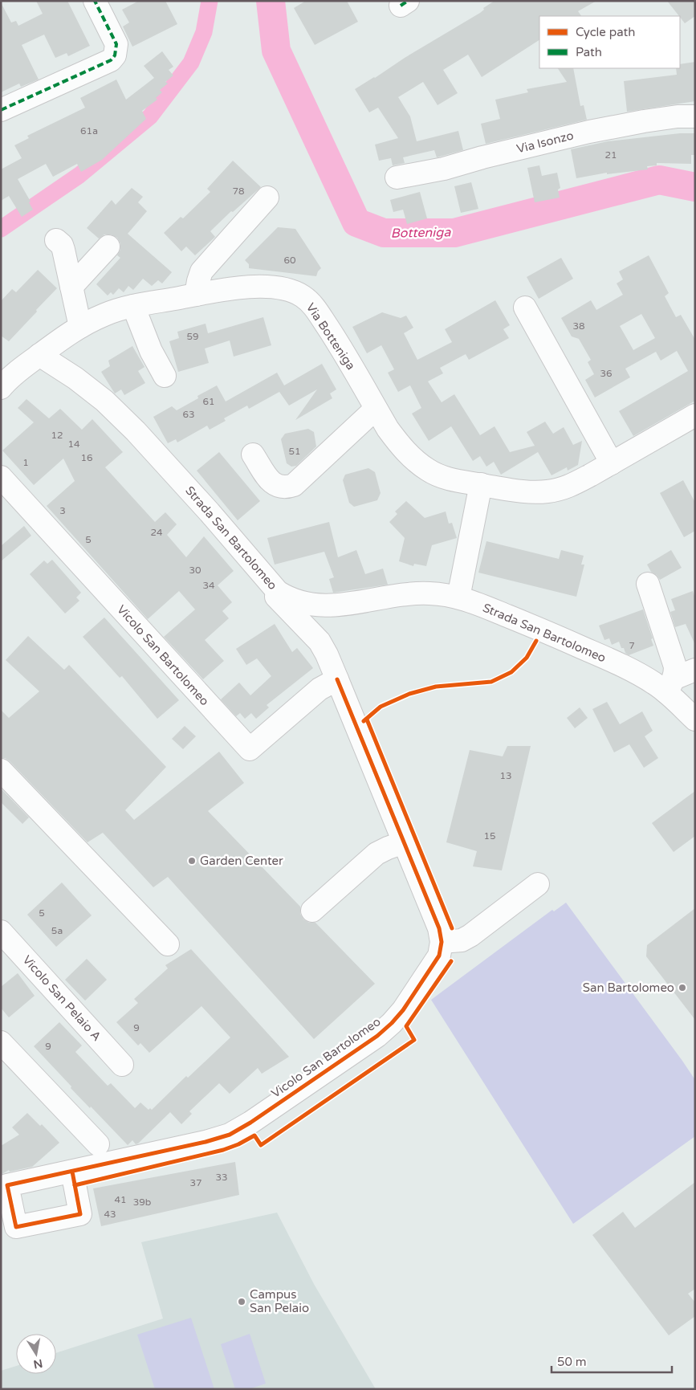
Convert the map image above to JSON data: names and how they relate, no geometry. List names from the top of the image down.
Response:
{
  "streets": {
    "street": [
      "Via Isonzo",
      "Via Botteniga",
      "Strada San Bartolomeo",
      "Vicolo San Bartolomeo",
      "Vicolo San Pelaio A"
    ]
  },
  "crossings": [
    ["Via Botteniga", "Strada San Bartolomeo"]
  ],
  "water": ["Botteniga"],
  "places": ["Garden Center", "San Bartolomeo", "Campus San Pelaio"],
  "house_numbers": [
    "61a",
    "21",
    "78",
    "60",
    "38",
    "59",
    "36",
    "61",
    "63",
    "12",
    "14",
    "51",
    "16",
    "1",
    "3",
    "24",
    "5",
    "30",
    "34",
    "7",
    "13",
    "15",
    "5",
    "5a",
    "9",
    "9",
    "33",
    "37",
    "41",
    "39b",
    "43"
  ],
  "legend": ["Cycle path", "Path"],
  "scale_bar": "50 m",
  "north": "bottom"
}
